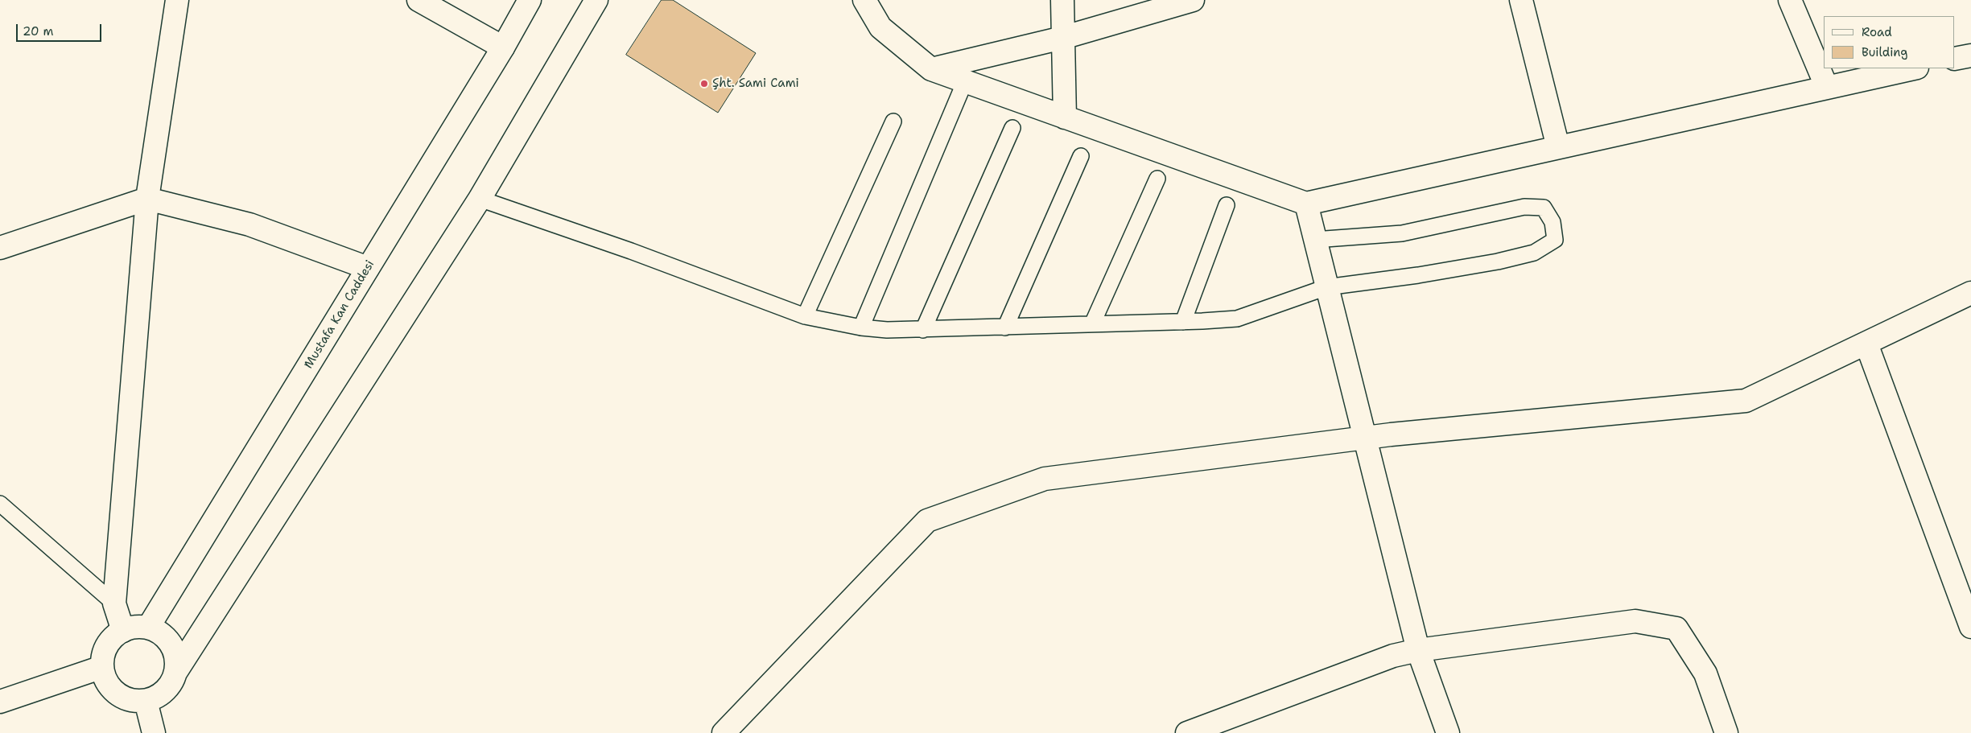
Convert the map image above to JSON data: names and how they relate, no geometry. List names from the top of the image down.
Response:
{
  "streets": {
    "street": ["Mustafa Kan Caddesi"]
  },
  "places": ["Şht. Sami Cami"],
  "legend": ["Road", "Building"],
  "scale_bar": "20 m"
}
